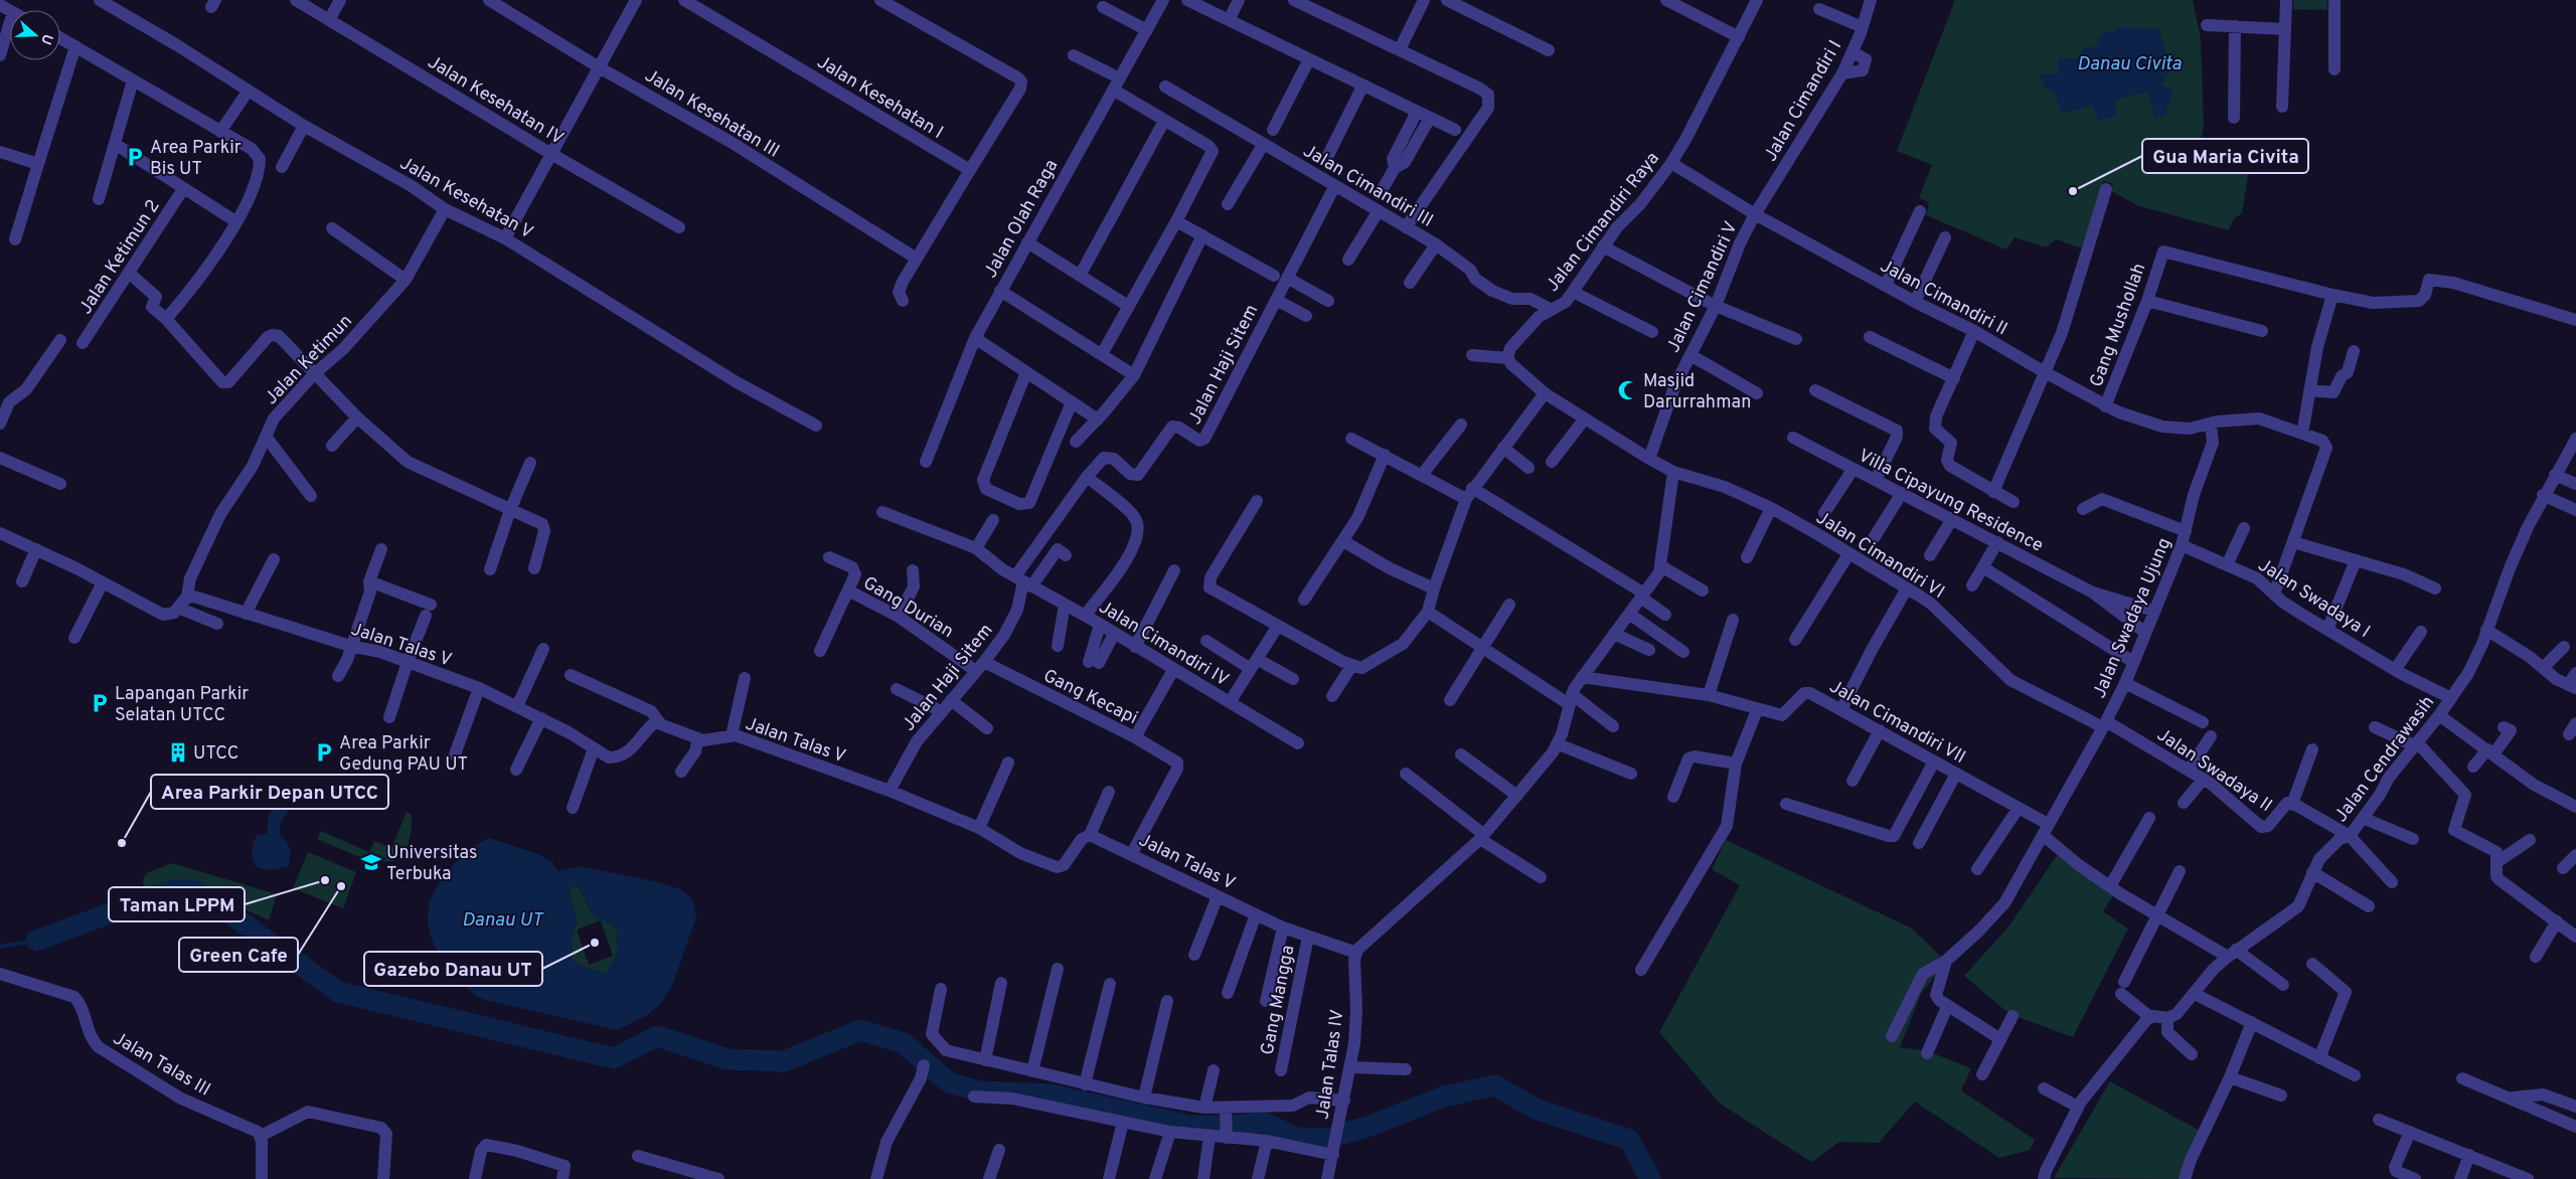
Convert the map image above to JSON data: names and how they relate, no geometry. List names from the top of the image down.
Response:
{
  "streets": {
    "street": [
      "Jalan Kesehatan I",
      "Jalan Kesehatan IV",
      "Jalan Cimandiri I",
      "Jalan Kesehatan III",
      "Jalan Cimandiri III",
      "Jalan Kesehatan V",
      "Jalan Olah Raga",
      "Jalan Cimandiri Raya",
      "Jalan Ketimun 2",
      "Jalan Cimandiri V",
      "Jalan Cimandiri II",
      "Gang Mushollah",
      "Jalan Ketimun",
      "Jalan Haji Sitem",
      "Villa Cipayung Residence",
      "Jalan Cimandiri VI",
      "Jalan Swadaya I",
      "Gang Durian",
      "Jalan Swadaya Ujung",
      "Jalan Cimandiri IV",
      "Jalan Talas V",
      "Gang Kecapi",
      "Jalan Cimandiri VII",
      "Jalan Cendrawasih",
      "Jalan Swadaya II",
      "Gang Mangga",
      "Jalan Talas III",
      "Jalan Talas IV"
    ]
  },
  "crossings": [
    ["Jalan Cimandiri I", "Jalan Cimandiri V"],
    ["Jalan Cimandiri I", "Jalan Cimandiri II"],
    ["Jalan Cimandiri III", "Jalan Cimandiri Raya"],
    ["Jalan Cimandiri III", "Jalan Haji Sitem"],
    ["Jalan Kesehatan V", "Jalan Ketimun"],
    ["Jalan Cimandiri Raya", "Jalan Cimandiri II"],
    ["Jalan Cimandiri V", "Jalan Cimandiri II"],
    ["Jalan Cimandiri II", "Gang Mushollah"],
    ["Jalan Cimandiri II", "Jalan Swadaya Ujung"],
    ["Jalan Ketimun", "Jalan Talas V"],
    ["Jalan Haji Sitem", "Gang Durian"],
    ["Jalan Haji Sitem", "Jalan Cimandiri IV"],
    ["Jalan Haji Sitem", "Jalan Talas V"],
    ["Jalan Haji Sitem", "Gang Kecapi"],
    ["Villa Cipayung Residence", "Jalan Swadaya Ujung"],
    ["Jalan Cimandiri VI", "Jalan Swadaya Ujung"],
    ["Jalan Cimandiri VI", "Jalan Swadaya II"],
    ["Jalan Swadaya I", "Jalan Swadaya Ujung"],
    ["Jalan Swadaya I", "Jalan Cendrawasih"],
    ["Gang Durian", "Gang Kecapi"],
    ["Jalan Swadaya Ujung", "Jalan Cimandiri VII"],
    ["Jalan Swadaya Ujung", "Jalan Swadaya II"],
    ["Jalan Talas V", "Gang Kecapi"],
    ["Jalan Talas V", "Gang Mangga"],
    ["Jalan Talas V", "Jalan Talas IV"],
    ["Jalan Cimandiri VII", "Jalan Cendrawasih"],
    ["Jalan Cendrawasih", "Jalan Swadaya II"]
  ],
  "water": ["Danau Civita", "Danau UT"],
  "places": {
    "parking": ["Area Parkir Bis UT", "Lapangan Parkir Selatan UTCC", "Area Parkir Gedung PAU UT"],
    "other": [
      "Gua Maria Civita",
      "Area Parkir Depan UTCC",
      "Taman LPPM",
      "Green Cafe",
      "Gazebo Danau UT"
    ],
    "mosque": ["Masjid Darurrahman"],
    "building": ["UTCC"],
    "school or university": ["Universitas Terbuka"]
  },
  "north": "right"
}
